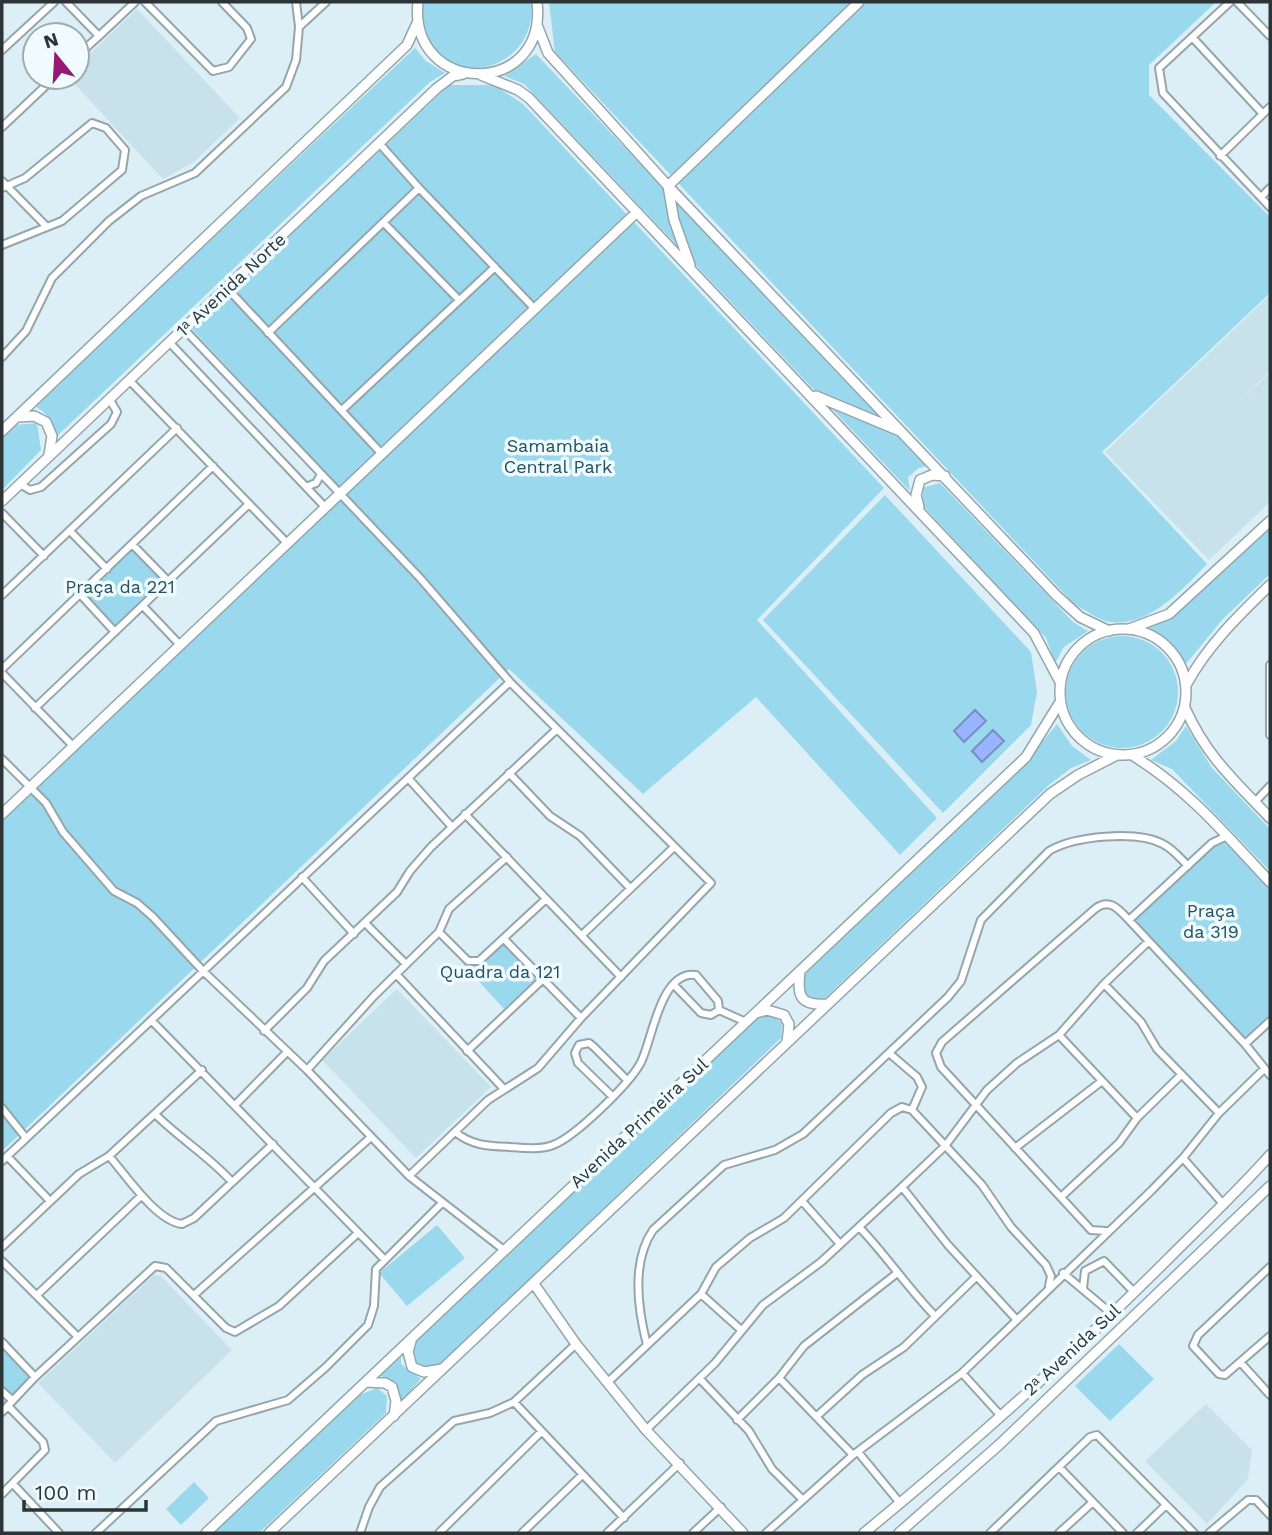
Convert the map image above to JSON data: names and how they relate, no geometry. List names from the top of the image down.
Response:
{
  "streets": {
    "street": ["1ᵃ Avenida Norte", "Avenida Primeira Sul", "2ᵃ Avenida Sul"]
  },
  "parks": [
    "Samambaia Central Park",
    "Praça da 221",
    "Praça da 319",
    "Quadra da 121"
  ],
  "scale_bar": "100 m",
  "north": "top"
}
